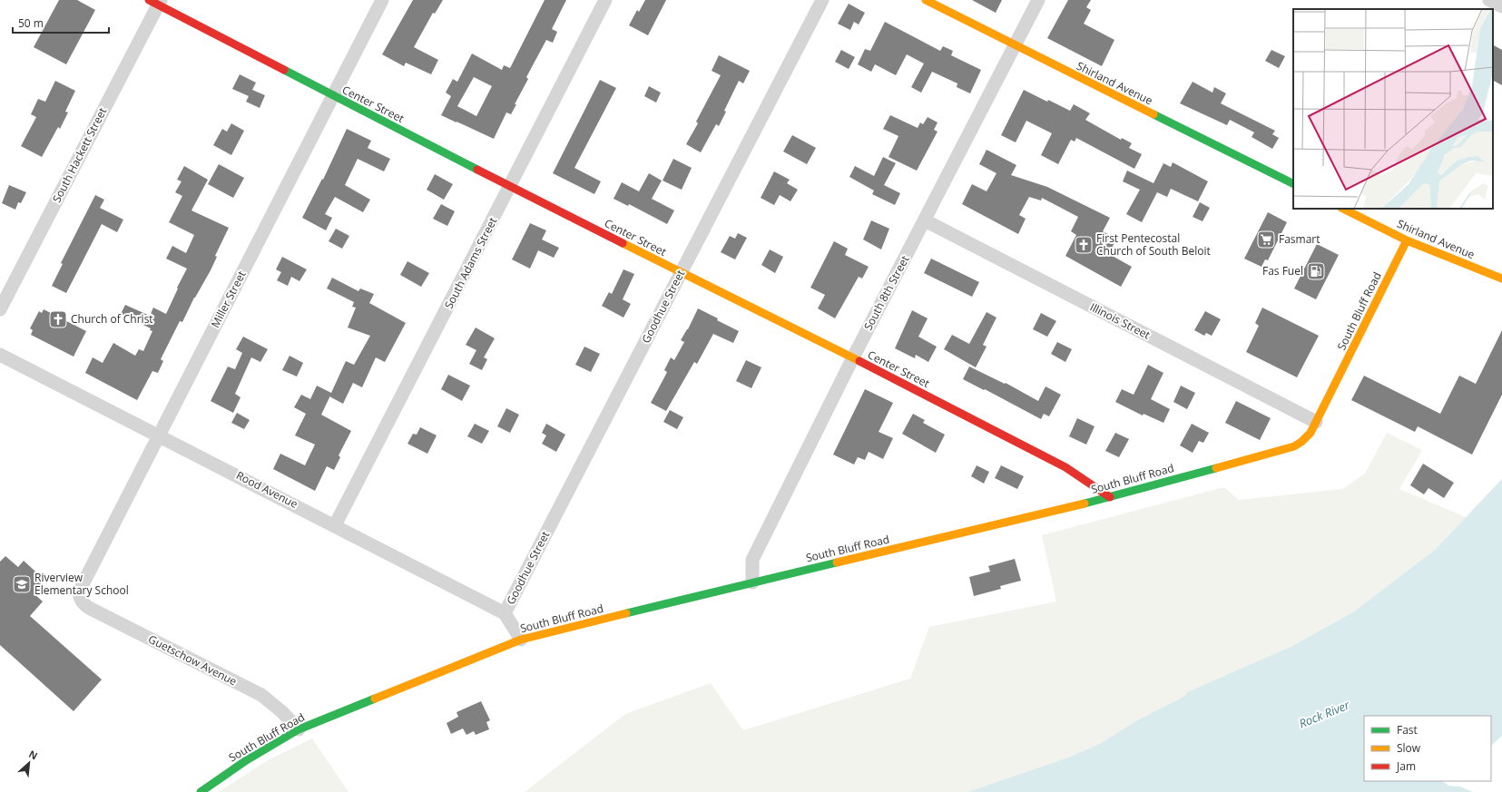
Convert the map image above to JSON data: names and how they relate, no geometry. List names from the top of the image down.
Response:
{
  "streets": {
    "street": [
      "Shirland Avenue",
      "Center Street",
      "South Hackett Street",
      "South Adams Street",
      "South 8th Street",
      "Miller Street",
      "Goodhue Street",
      "South Bluff Road",
      "Illinois Street",
      "Rood Avenue",
      "Guetschow Avenue"
    ]
  },
  "crossings": [
    ["Shirland Avenue", "South 8th Street"],
    ["Shirland Avenue", "South Bluff Road"],
    ["Center Street", "South Hackett Street"],
    ["Center Street", "South Adams Street"],
    ["Center Street", "South 8th Street"],
    ["Center Street", "Miller Street"],
    ["Center Street", "Goodhue Street"],
    ["Center Street", "South Bluff Road"],
    ["South Adams Street", "Rood Avenue"],
    ["South 8th Street", "South Bluff Road"],
    ["South 8th Street", "Illinois Street"],
    ["Miller Street", "Rood Avenue"],
    ["Miller Street", "Guetschow Avenue"],
    ["Goodhue Street", "Rood Avenue"],
    ["South Bluff Road", "Illinois Street"],
    ["South Bluff Road", "Guetschow Avenue"]
  ],
  "water": ["Rock River"],
  "places": {
    "supermarket": ["Fasmart"],
    "church": ["First Pentecostal Church of South Beloit", "Church of Christ"],
    "fuel station": ["Fas Fuel"],
    "school or university": ["Riverview Elementary School"]
  },
  "legend": ["Fast", "Slow", "Jam"],
  "scale_bar": "50 m",
  "north": "top right"
}
